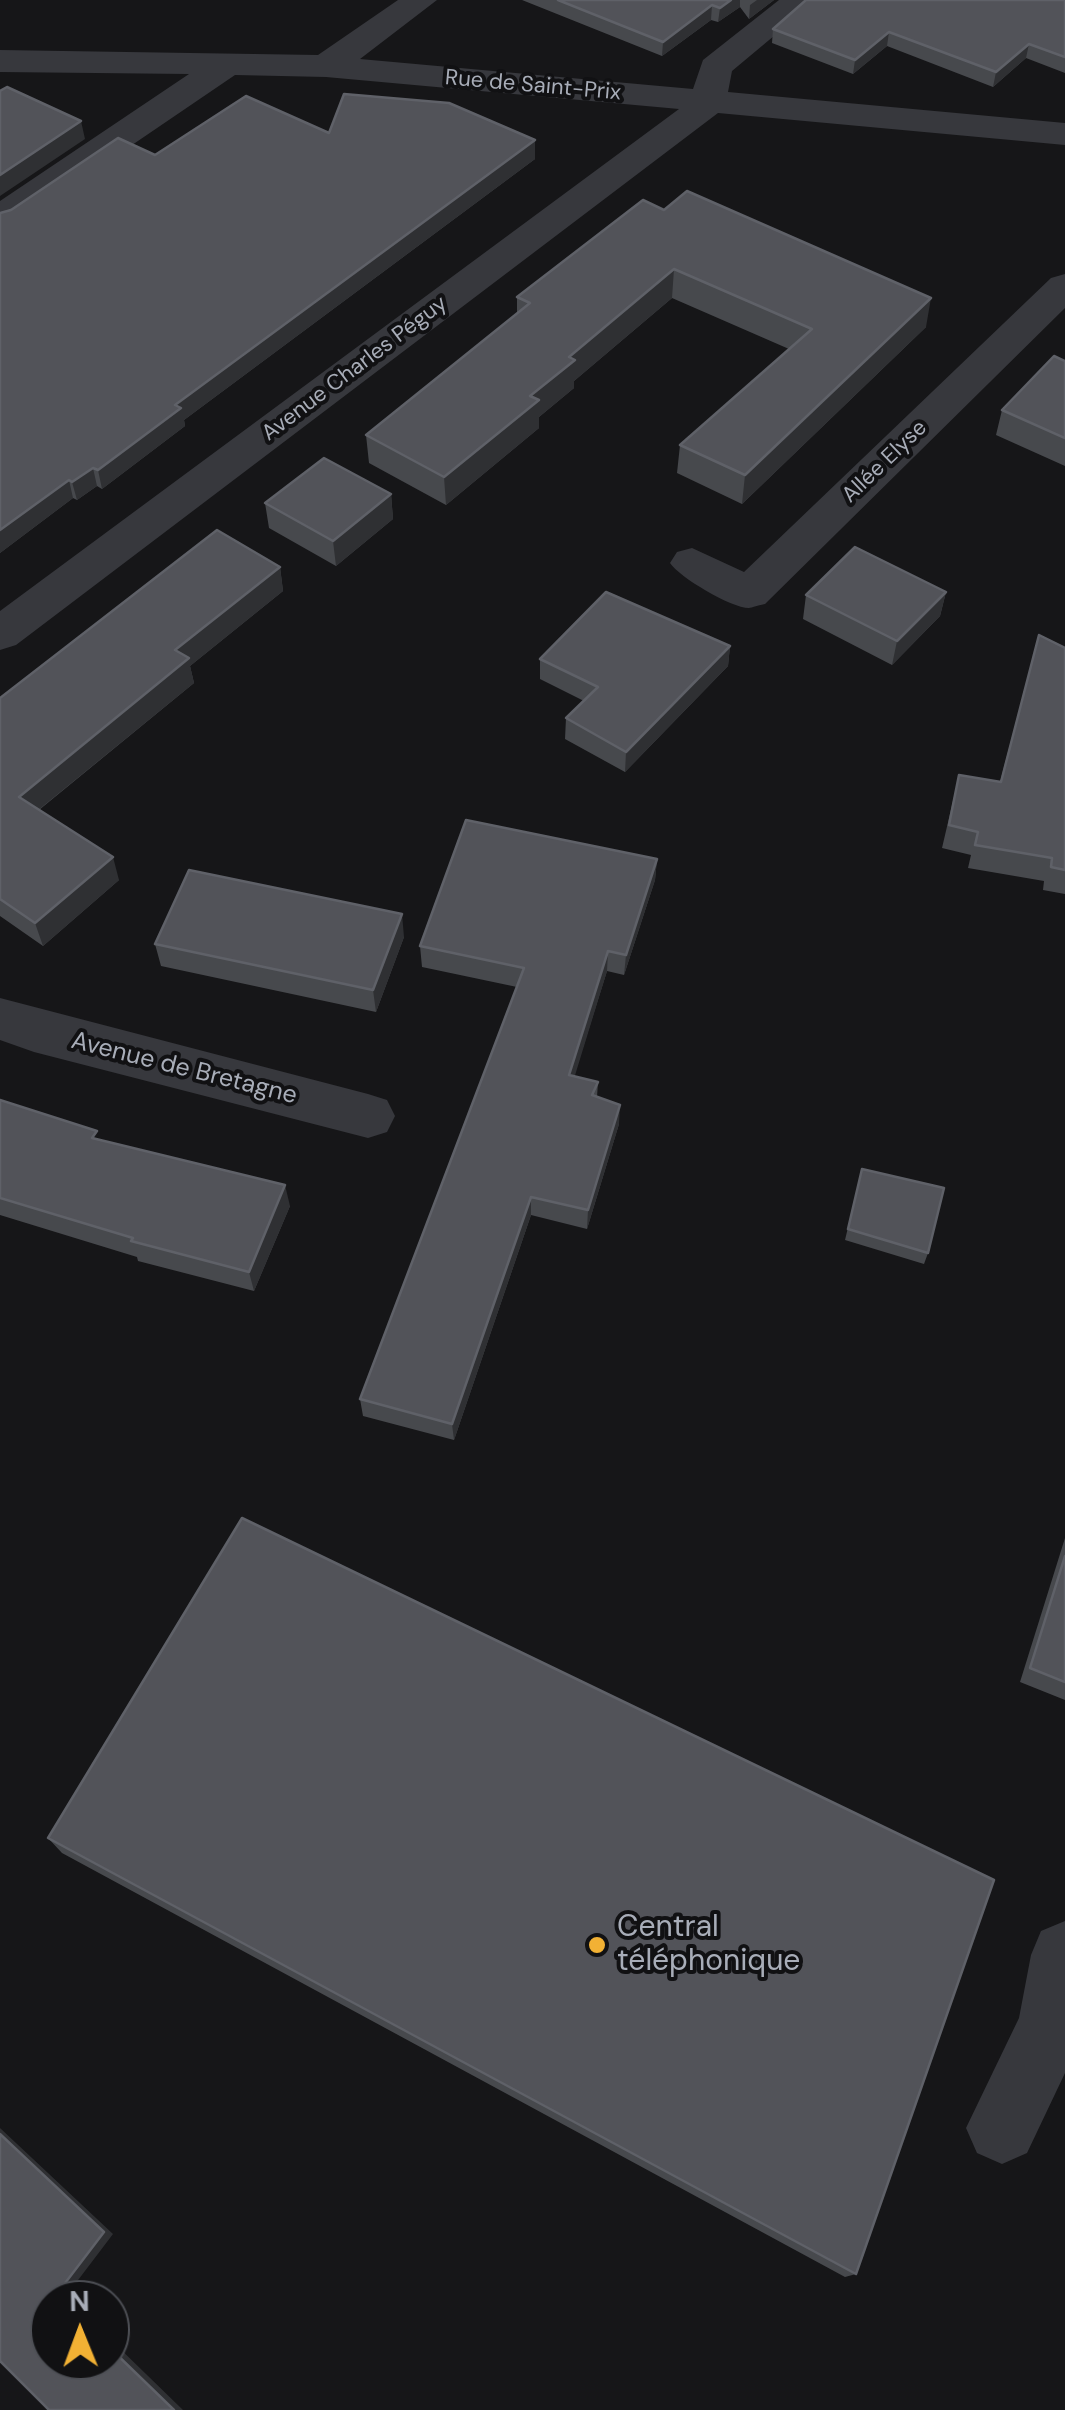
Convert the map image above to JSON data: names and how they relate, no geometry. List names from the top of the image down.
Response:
{
  "streets": {
    "street": [
      "Rue de Saint-Prix",
      "Avenue Charles Péguy",
      "Allée Elyse",
      "Avenue de Bretagne"
    ]
  },
  "crossings": [
    ["Rue de Saint-Prix", "Avenue Charles Péguy"]
  ],
  "places": ["Central téléphonique"],
  "north": "top"
}
